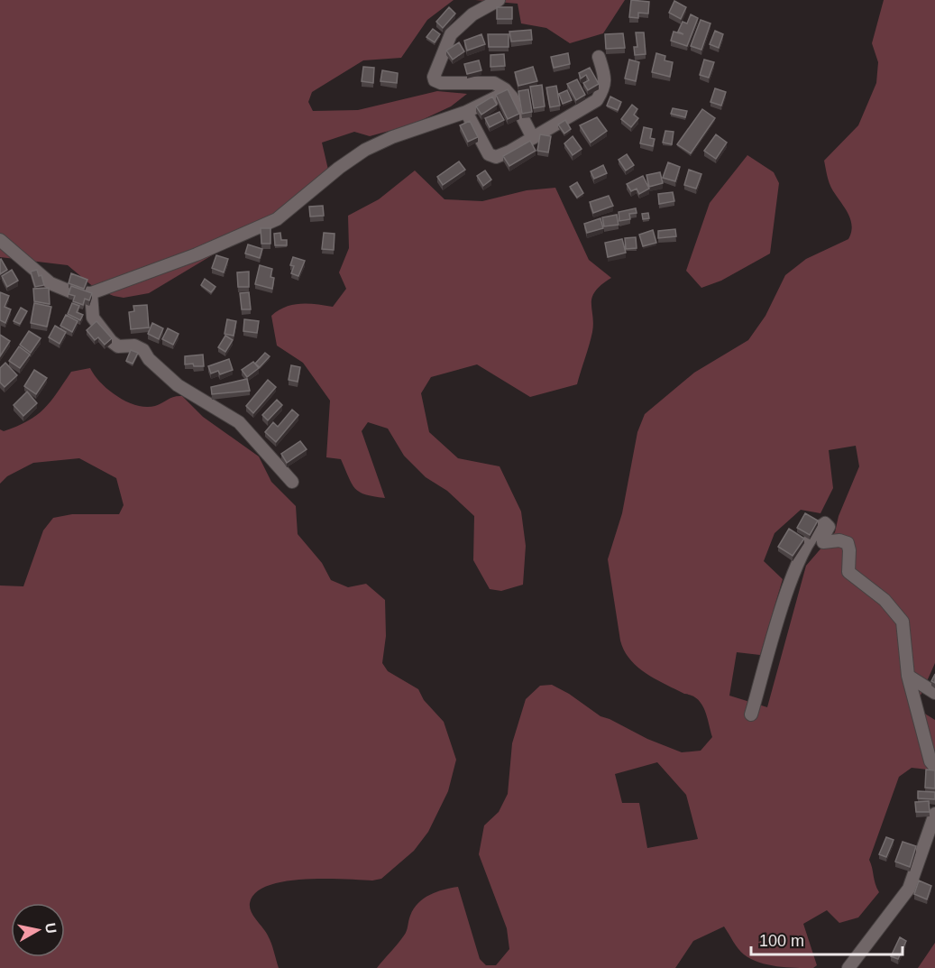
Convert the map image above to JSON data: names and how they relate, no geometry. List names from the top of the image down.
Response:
{
  "scale_bar": "100 m",
  "north": "right"
}
